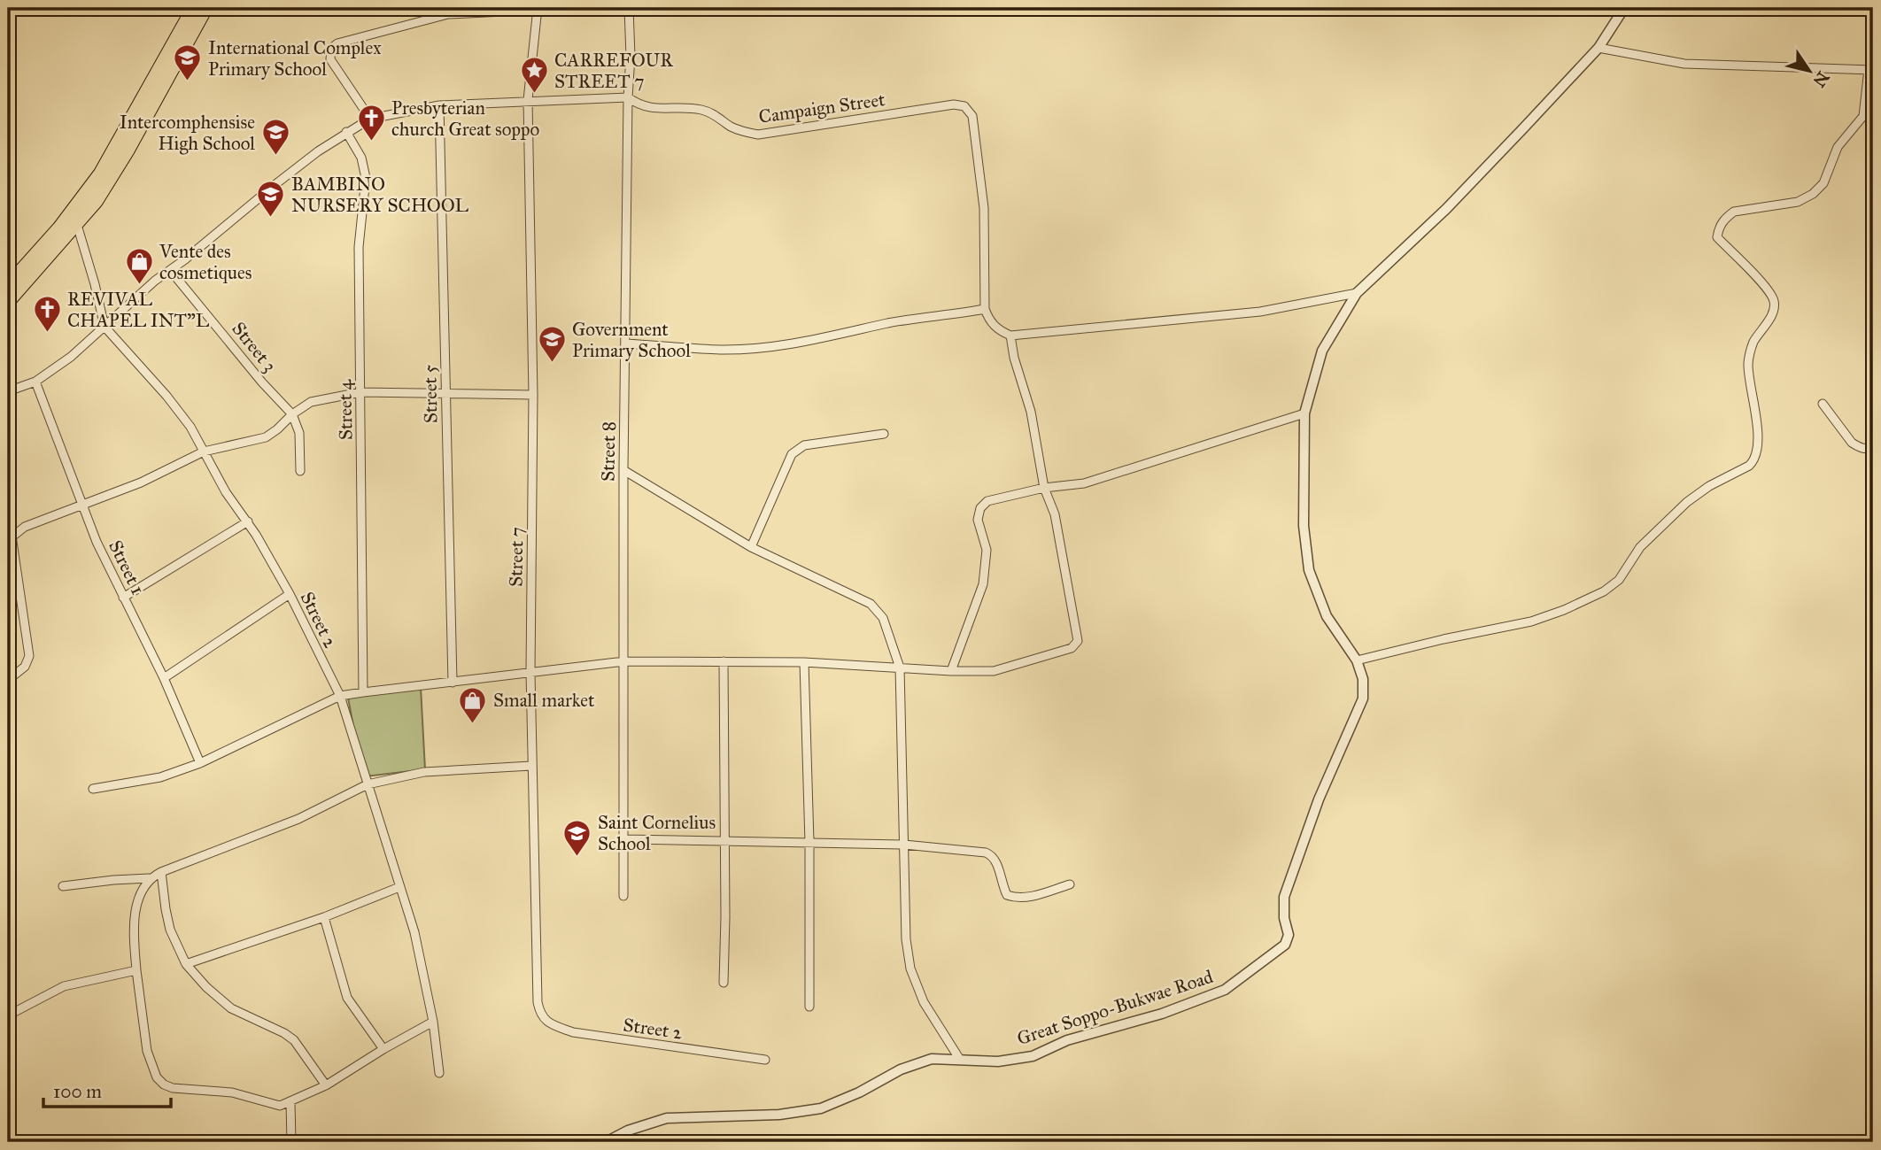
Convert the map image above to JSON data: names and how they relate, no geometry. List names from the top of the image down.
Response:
{
  "streets": {
    "street": [
      "Campaign Street",
      "Street 3",
      "Street 5",
      "Street 4",
      "Street 8",
      "Street 7",
      "Street 1",
      "Street 2",
      "Great Soppo-Bukwae Road"
    ]
  },
  "crossings": [
    ["Campaign Street", "Street 3"],
    ["Campaign Street", "Street 5"],
    ["Campaign Street", "Street 4"],
    ["Campaign Street", "Street 8"],
    ["Campaign Street", "Street 7"],
    ["Campaign Street", "Street 1"],
    ["Campaign Street", "Street 2"],
    ["Street 7", "Street 2"]
  ],
  "places": {
    "school or university": [
      "International Complex Primary School",
      "Intercomphensise High School",
      "BAMBINO NURSERY SCHOOL",
      "Government Primary School",
      "Saint Cornelius School"
    ],
    "place": ["CARREFOUR STREET 7"],
    "church": ["Presbyterian church Great soppo", "REVIVAL CHAPEL INT\"L"],
    "shop": ["Vente des cosmetiques", "Small market"]
  },
  "scale_bar": "100 m",
  "north": "bottom right"
}
